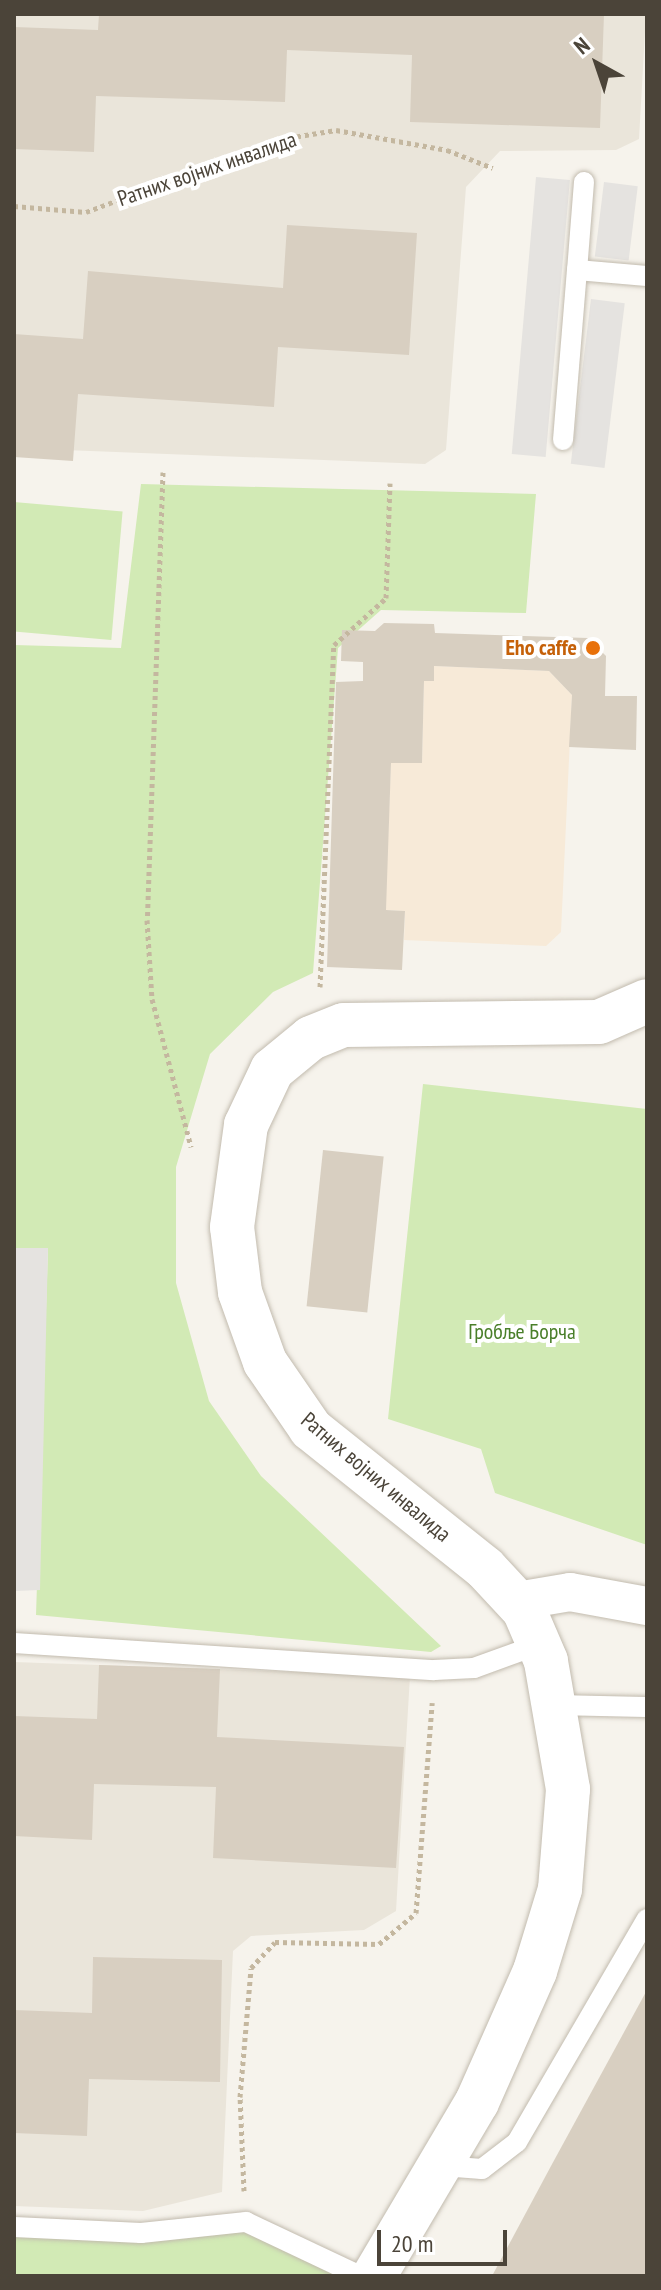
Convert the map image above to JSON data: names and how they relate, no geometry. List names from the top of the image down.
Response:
{
  "streets": {
    "street": ["Ратних војних инвалида"]
  },
  "parks": ["Гробље Борча"],
  "places": ["Eho caffe"],
  "scale_bar": "20 m",
  "north": "top left"
}
